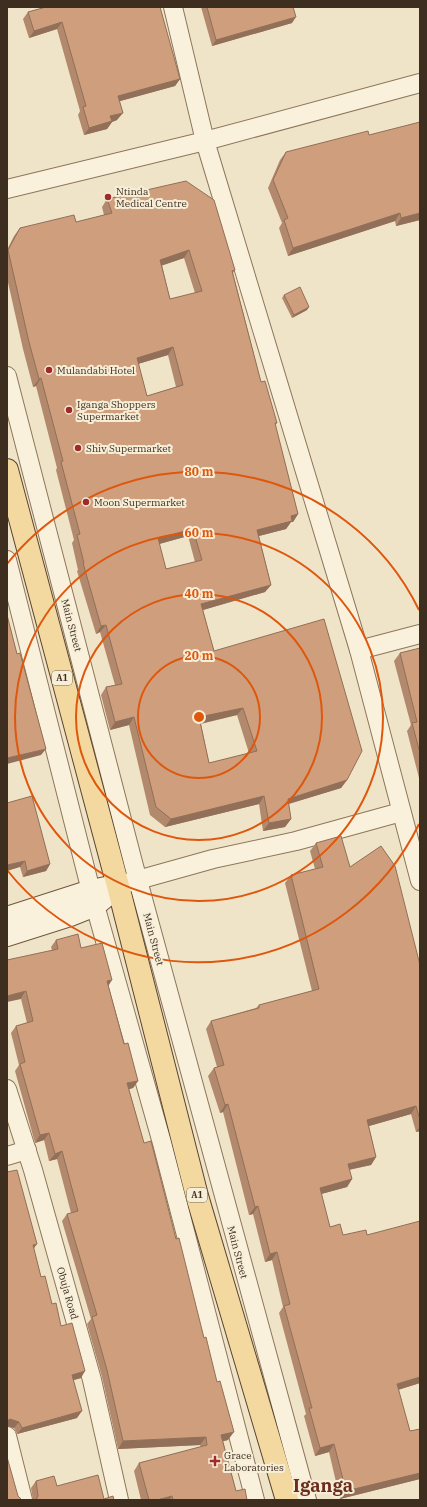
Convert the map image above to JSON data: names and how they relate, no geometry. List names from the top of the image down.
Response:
{
  "streets": {
    "main road": ["A1"],
    "street": ["Main Street", "Obuja Road"]
  },
  "districts": ["Iganga"],
  "places": {
    "other": [
      "Ntinda Medical Centre",
      "Mulandabi Hotel",
      "Iganga Shoppers Supermarket",
      "Shiv Supermarket",
      "Moon Supermarket"
    ],
    "health": ["Grace Laboratories"]
  },
  "rings": [
    "80 m",
    "60 m",
    "40 m",
    "20 m"
  ]
}
